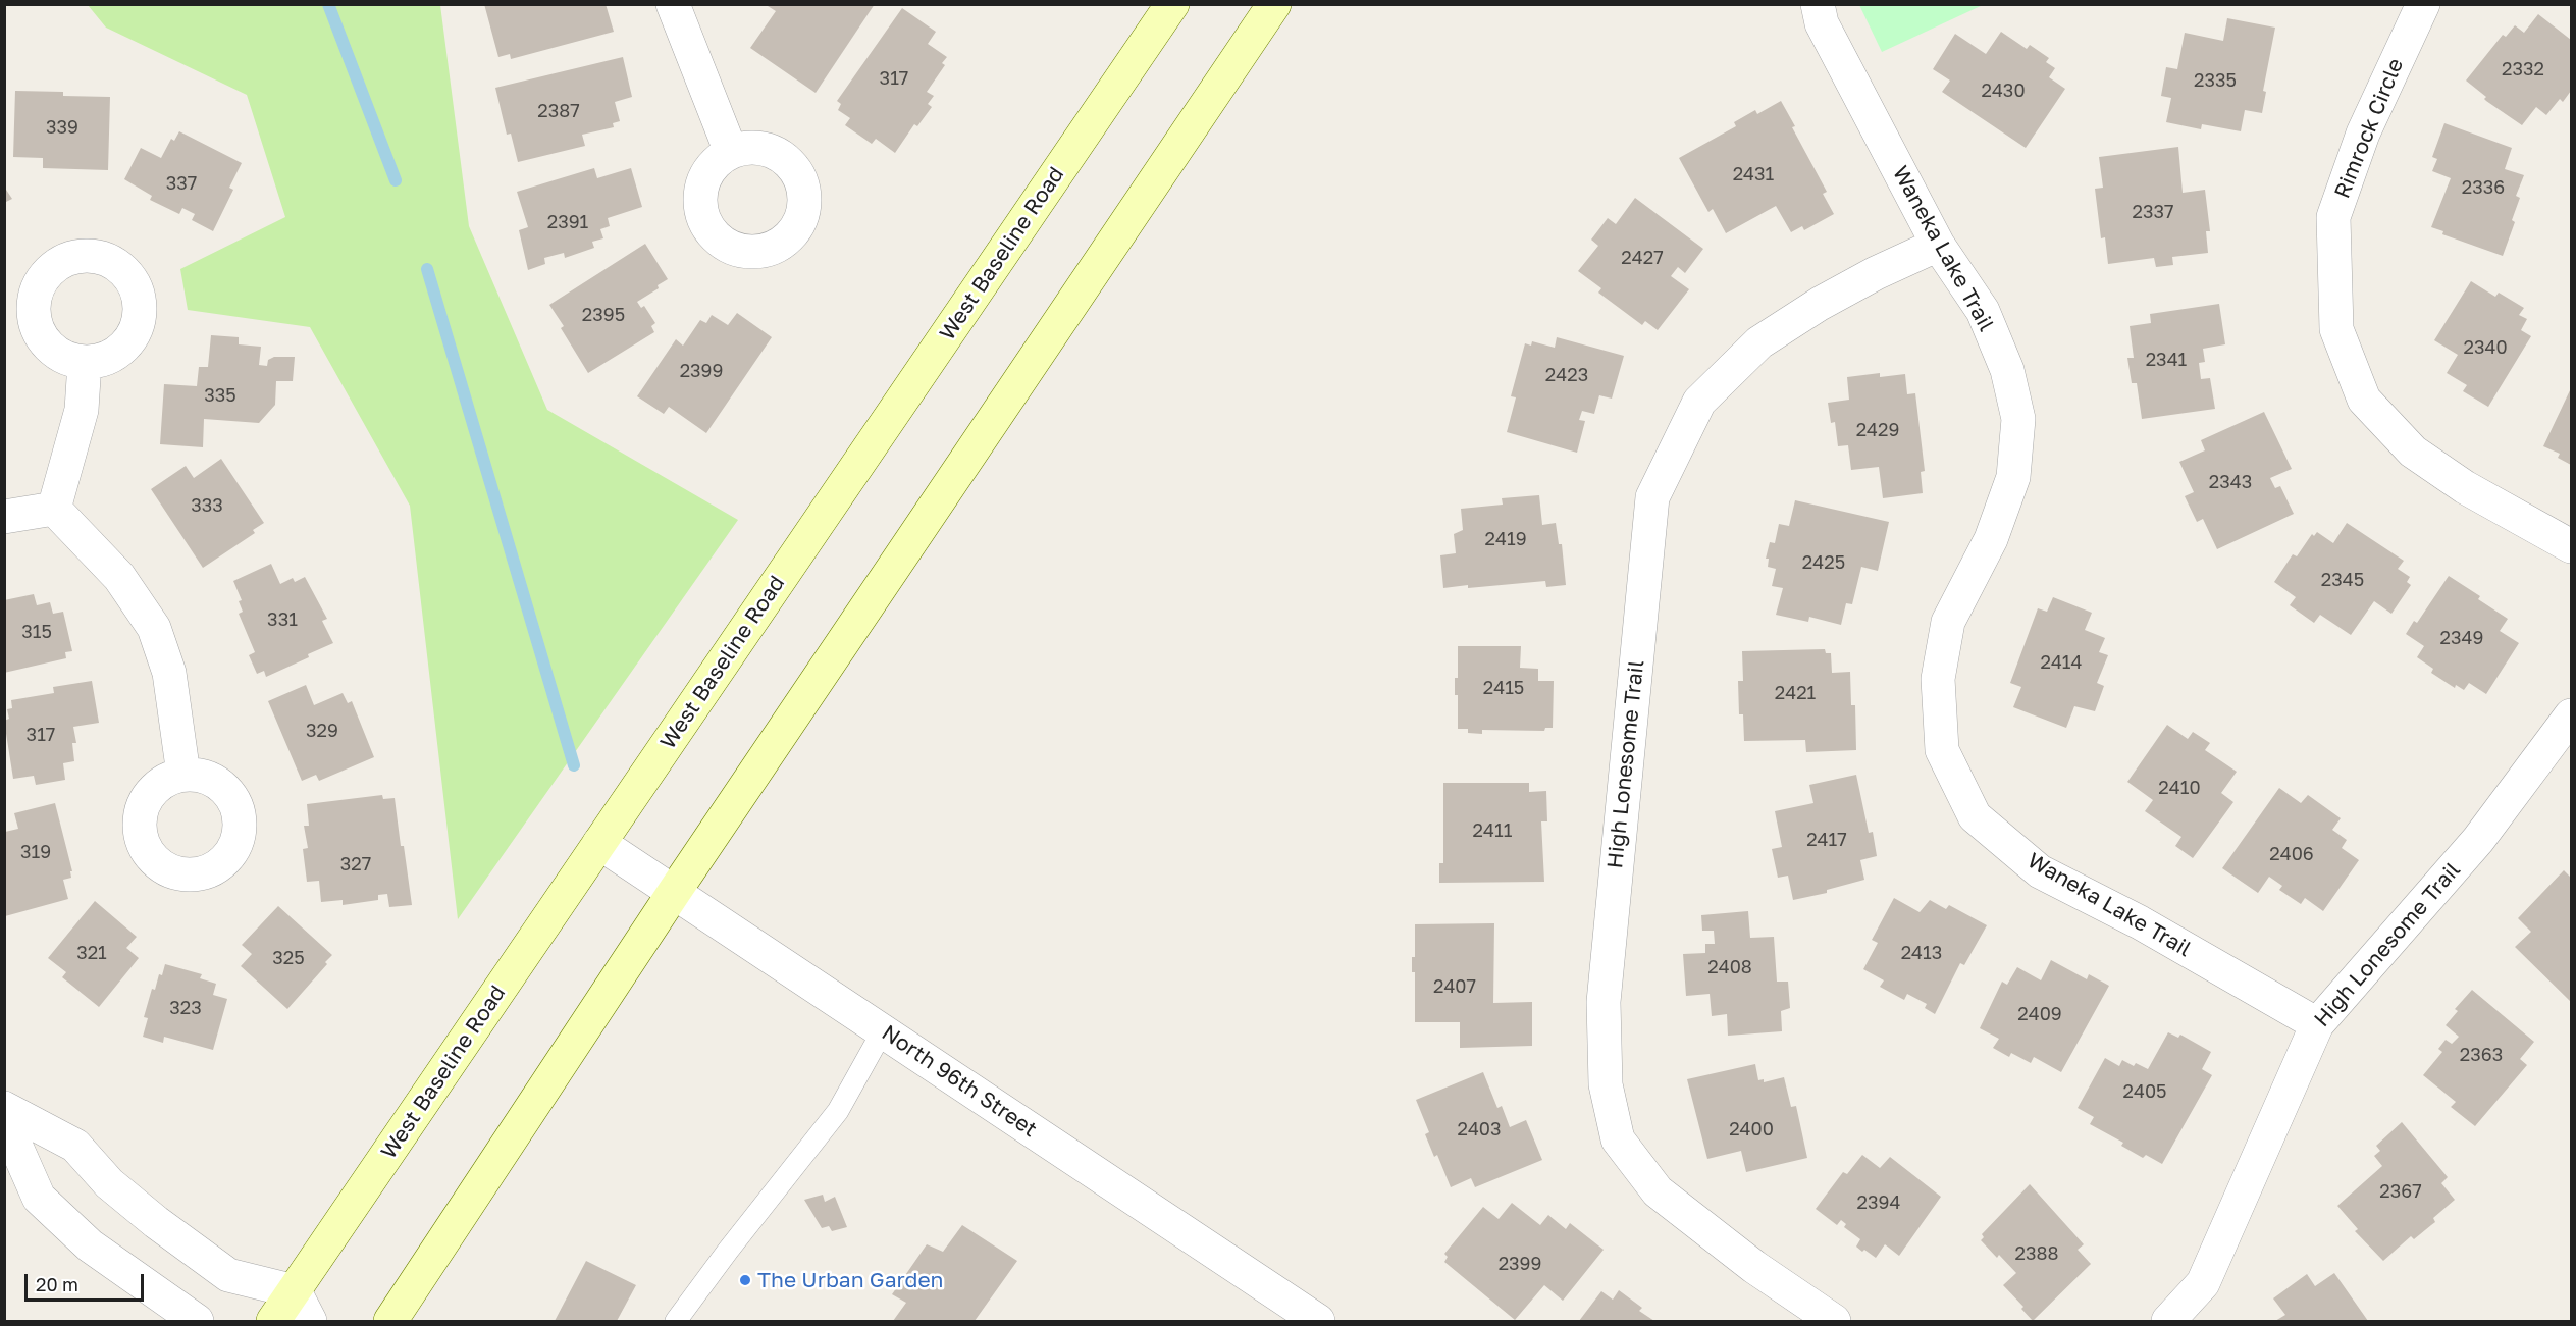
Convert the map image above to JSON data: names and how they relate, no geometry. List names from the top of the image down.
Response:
{
  "streets": {
    "main road": ["West Baseline Road"],
    "street": [
      "Rimrock Circle",
      "Waneka Lake Trail",
      "High Lonesome Trail",
      "North 96th Street"
    ]
  },
  "crossings": [
    ["Waneka Lake Trail", "High Lonesome Trail"],
    ["West Baseline Road", "North 96th Street"]
  ],
  "places": ["The Urban Garden"],
  "house_numbers": [
    "2332",
    "317",
    "2335",
    "2430",
    "2387",
    "339",
    "2431",
    "337",
    "2336",
    "2337",
    "2391",
    "2427",
    "2395",
    "2340",
    "2341",
    "2399",
    "2423",
    "335",
    "2429",
    "2343",
    "333",
    "2419",
    "2425",
    "2345",
    "331",
    "315",
    "2349",
    "2414",
    "2415",
    "2421",
    "329",
    "317",
    "2410",
    "2411",
    "2417",
    "319",
    "2406",
    "327",
    "321",
    "2413",
    "325",
    "2408",
    "2407",
    "323",
    "2409",
    "2363",
    "2405",
    "2403",
    "2400",
    "2367",
    "2394",
    "2388",
    "2399"
  ],
  "scale_bar": "20 m"
}
